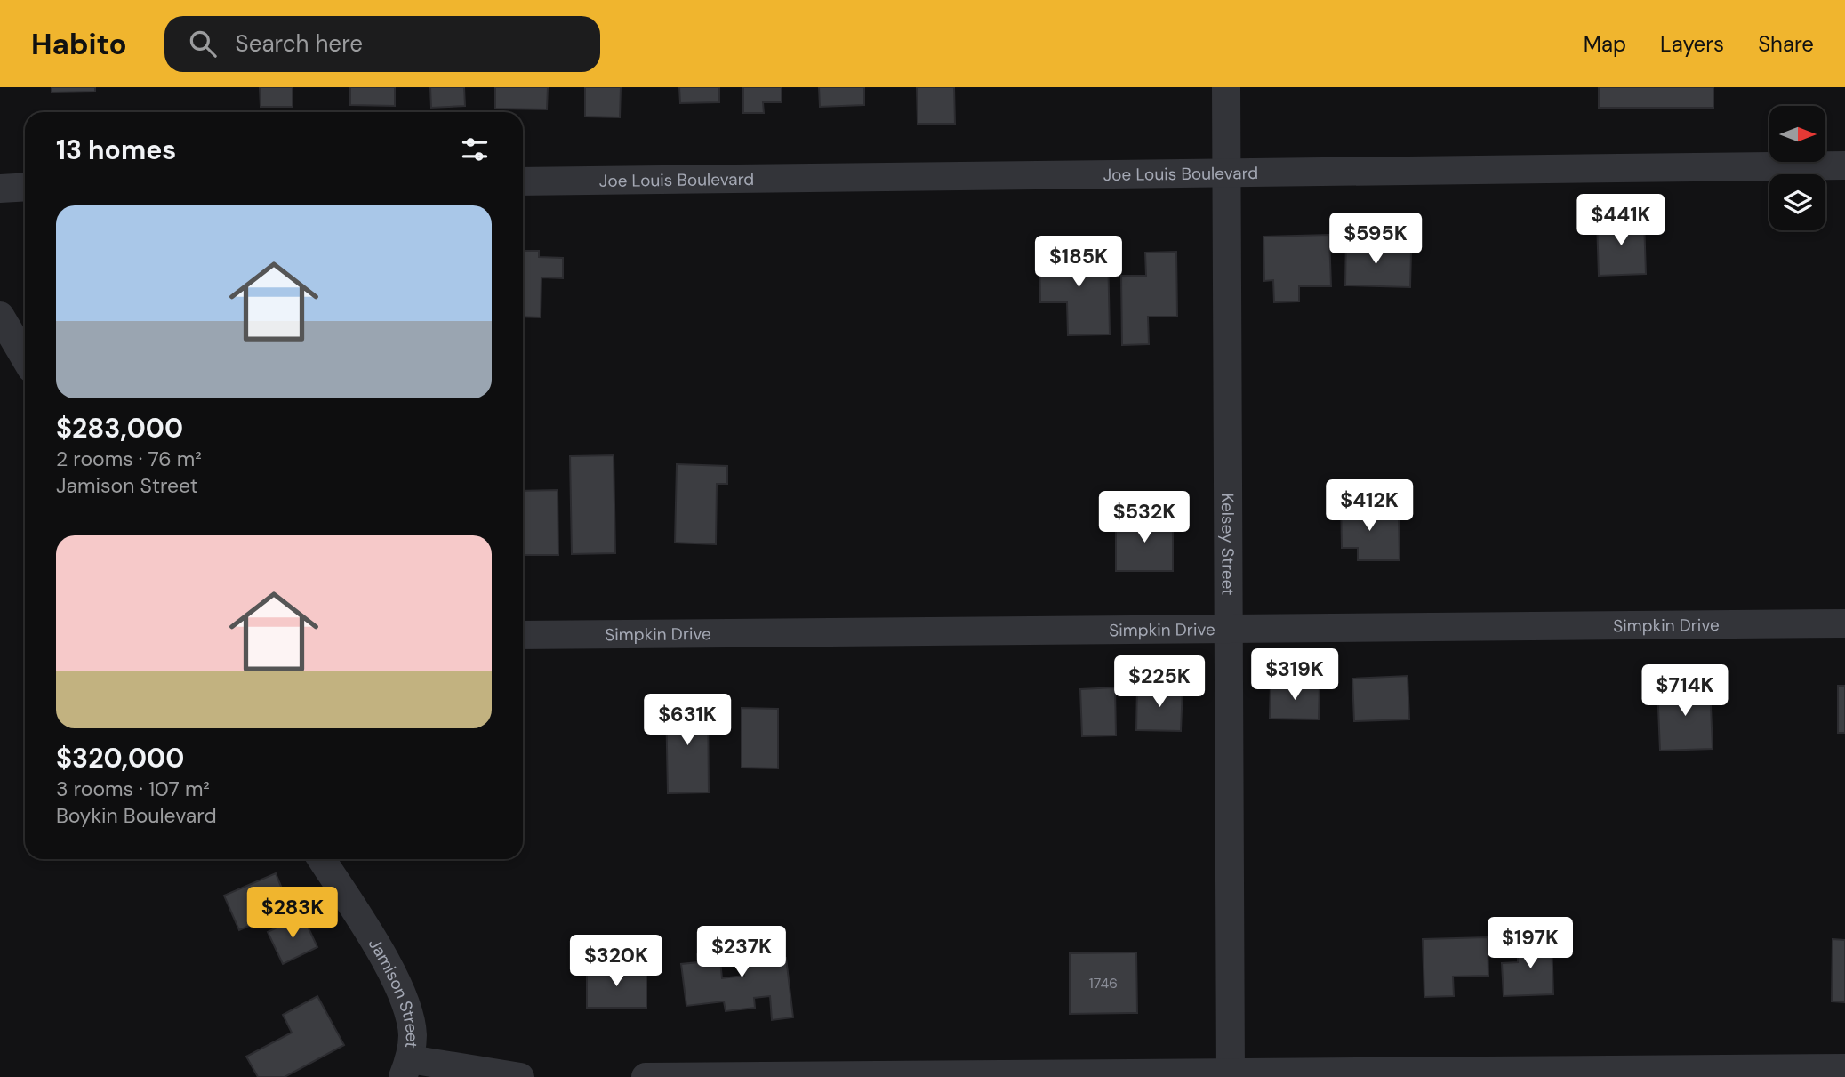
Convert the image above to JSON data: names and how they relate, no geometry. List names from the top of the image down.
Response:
{
  "streets": {
    "street": [
      "Joe Louis Boulevard",
      "Kelsey Street",
      "Simpkin Drive",
      "Jamison Street"
    ]
  },
  "crossings": [
    ["Joe Louis Boulevard", "Kelsey Street"],
    ["Kelsey Street", "Simpkin Drive"]
  ],
  "house_numbers": ["1746"],
  "north": "right",
  "page": {
    "header": "Habito",
    "search": "Search here",
    "nav": ["Map", "Layers", "Share"],
    "heading": "13 homes",
    "list": [
      {
        "name": "$283,000",
        "note": "2 rooms · 76 m² · Jamison Street"
      },
      {
        "name": "$320,000",
        "note": "3 rooms · 107 m² · Boykin Boulevard"
      }
    ],
    "price": [
      "$441K",
      "$595K",
      "$185K",
      "$412K",
      "$532K",
      "$319K",
      "$225K",
      "$714K",
      "$631K",
      "$283K",
      "$197K",
      "$237K",
      "$320K"
    ]
  }
}
